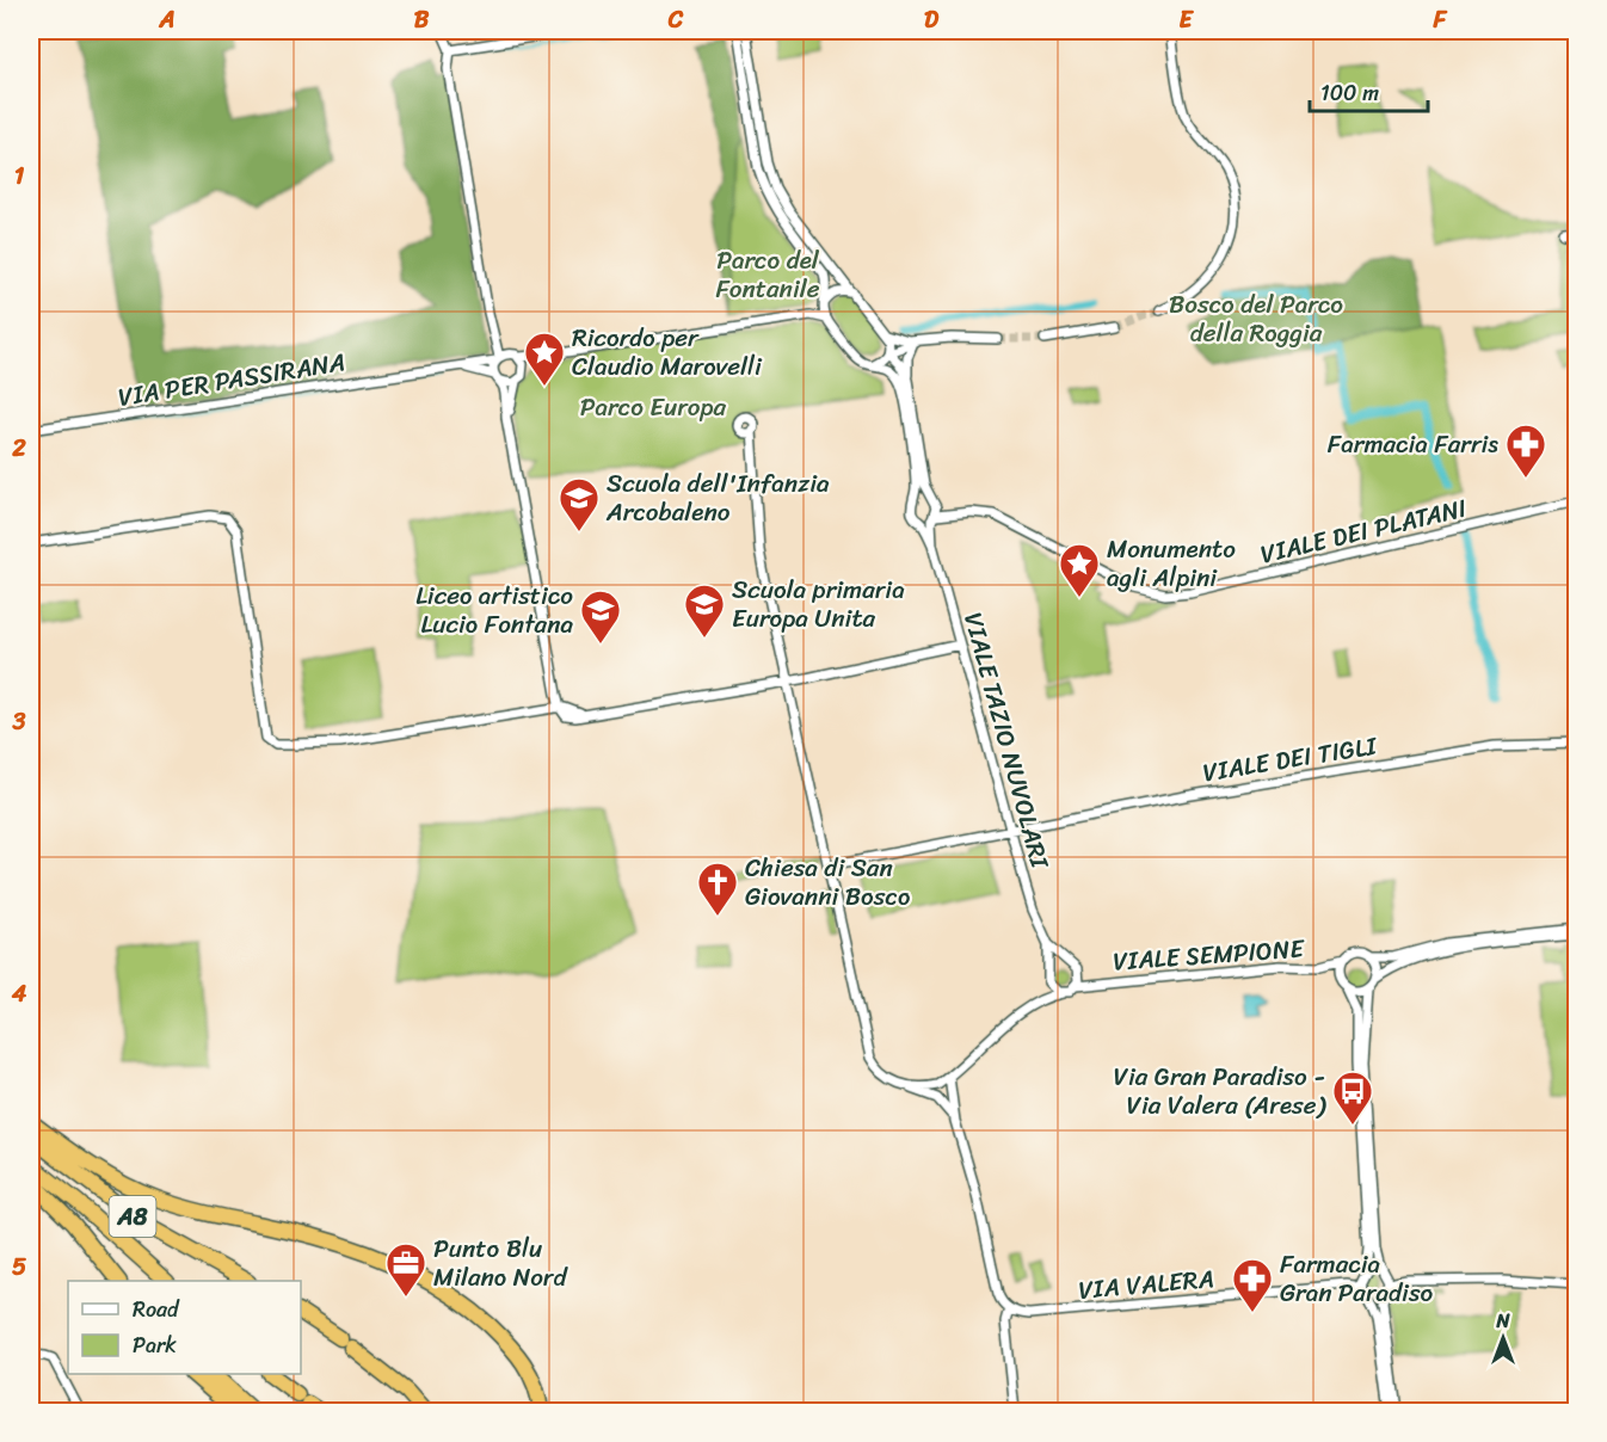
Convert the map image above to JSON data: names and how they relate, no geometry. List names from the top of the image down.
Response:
{
  "streets": {
    "highway": ["A8"],
    "street": [
      "VIA PER PASSIRANA",
      "VIALE DEI PLATANI",
      "VIALE TAZIO NUVOLARI",
      "VIALE DEI TIGLI",
      "VIALE SEMPIONE",
      "VIA VALERA"
    ]
  },
  "crossings": [
    ["VIALE DEI PLATANI", "VIALE TAZIO NUVOLARI"],
    ["VIALE TAZIO NUVOLARI", "VIALE DEI TIGLI"],
    ["VIALE TAZIO NUVOLARI", "VIALE SEMPIONE"]
  ],
  "parks": ["Parco del Fontanile", "Bosco del Parco della Roggia", "Parco Europa"],
  "places": {
    "place": ["Ricordo per Claudio Marovelli", "Monumento agli Alpini"],
    "pharmacy": ["Farmacia Farris", "Farmacia Gran Paradiso"],
    "school or university": ["Scuola dell'Infanzia Arcobaleno", "Scuola primaria Europa Unita", "Liceo artistico Lucio Fontana"],
    "church": ["Chiesa di San Giovanni Bosco"],
    "bus stop": ["Via Gran Paradiso - Via Valera (Arese)"],
    "office": ["Punto Blu Milano Nord"]
  },
  "legend": ["Road", "Park"],
  "scale_bar": "100 m",
  "north": "top",
  "grid": {
    "columns": [
      "A",
      "B",
      "C",
      "D",
      "E",
      "F"
    ],
    "rows": [
      "1",
      "2",
      "3",
      "4",
      "5"
    ]
  }
}
